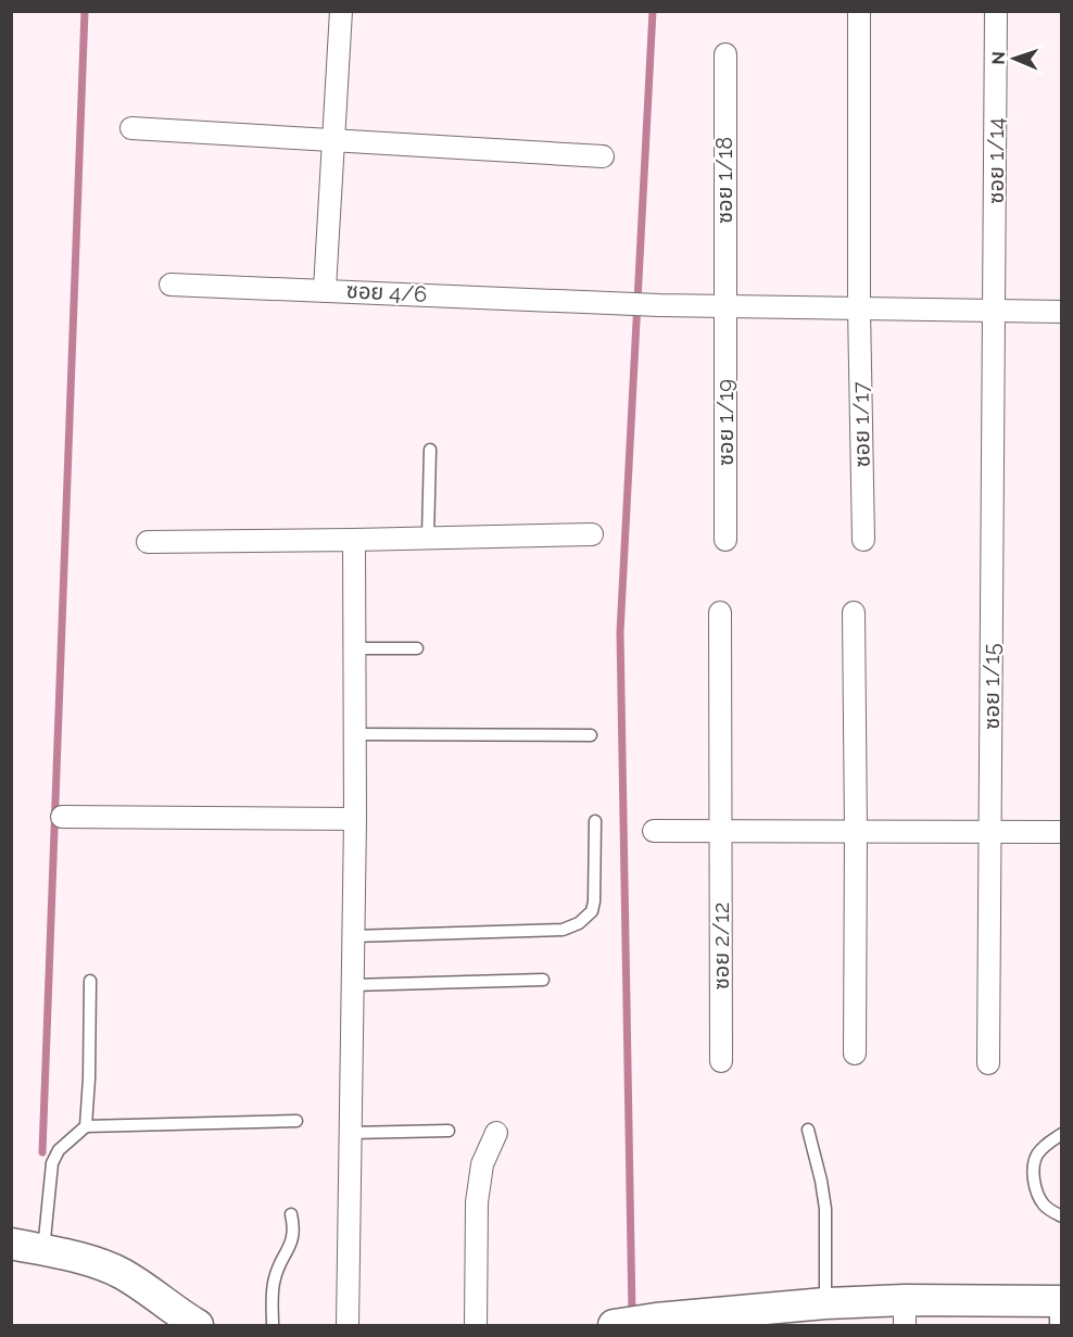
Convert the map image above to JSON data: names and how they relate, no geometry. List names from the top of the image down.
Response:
{
  "streets": {
    "street": [
      "ซอย 1/14",
      "ซอย 1/18",
      "ซอย 4/6",
      "ซอย 1/19",
      "ซอย 1/17",
      "ซอย 1/15",
      "ซอย 2/12"
    ]
  },
  "crossings": [
    ["ซอย 1/14", "ซอย 4/6"],
    ["ซอย 1/14", "ซอย 1/15"],
    ["ซอย 1/18", "ซอย 4/6"],
    ["ซอย 1/18", "ซอย 1/19"],
    ["ซอย 4/6", "ซอย 1/19"],
    ["ซอย 4/6", "ซอย 1/17"],
    ["ซอย 4/6", "ซอย 1/15"]
  ],
  "north": "left"
}
